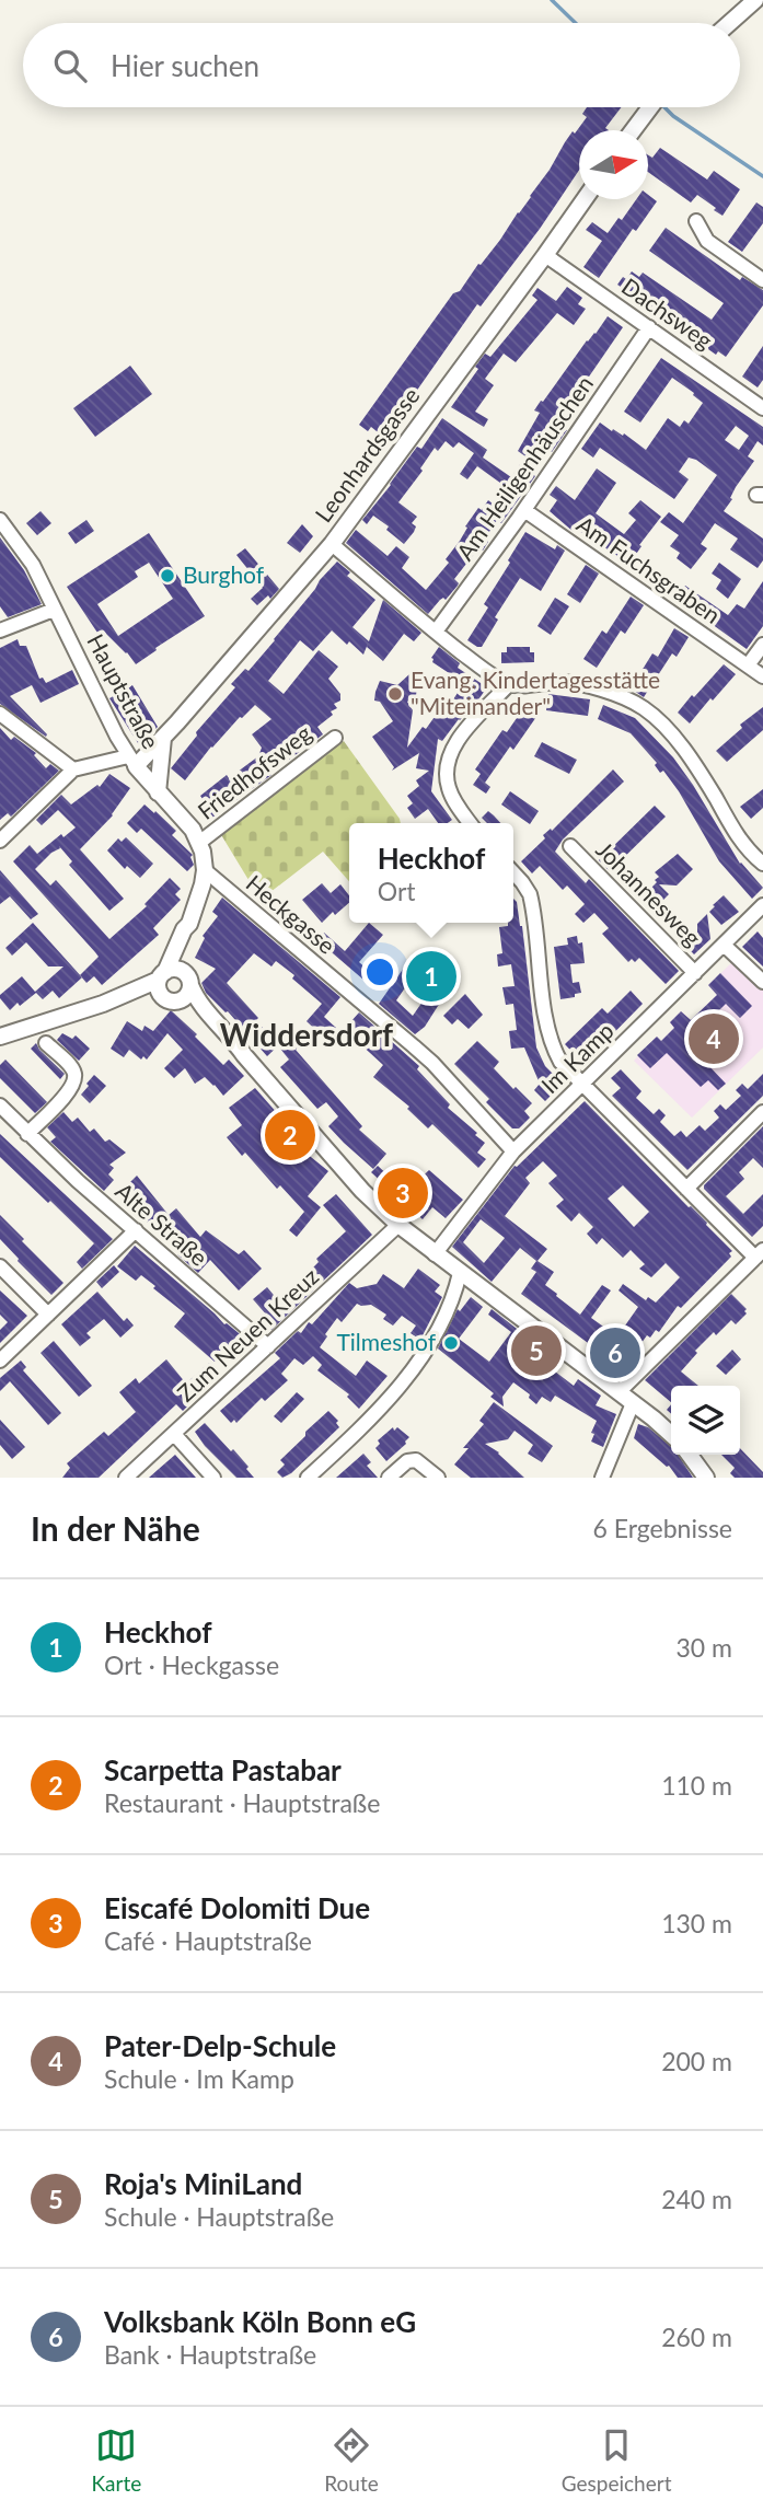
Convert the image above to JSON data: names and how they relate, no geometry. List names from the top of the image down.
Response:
{
  "streets": {
    "street": [
      "Dachsweg",
      "Leonhardsgasse",
      "Am Heiligenhäuschen",
      "Am Fuchsgraben",
      "Hauptstraße",
      "Friedhofsweg",
      "Johannesweg",
      "Heckgasse",
      "Im Kamp",
      "Alte Straße",
      "Zum Neuen Kreuz"
    ]
  },
  "crossings": [
    ["Dachsweg", "Leonhardsgasse"],
    ["Dachsweg", "Am Heiligenhäuschen"],
    ["Leonhardsgasse", "Hauptstraße"],
    ["Am Heiligenhäuschen", "Am Fuchsgraben"],
    ["Hauptstraße", "Friedhofsweg"],
    ["Johannesweg", "Im Kamp"],
    ["Heckgasse", "Im Kamp"],
    ["Alte Straße", "Zum Neuen Kreuz"]
  ],
  "districts": ["Widdersdorf"],
  "places": ["Burghof", "Evang. Kindertagesstätte \"Miteinander\"", "Tilmeshof"],
  "north": "right",
  "page": {
    "search": "Hier suchen",
    "popup": ["Heckhof", "Ort"],
    "pins": [
      "1",
      "4",
      "2",
      "3",
      "5",
      "6"
    ],
    "heading": ["In der Nähe", "6 Ergebnisse"],
    "list": [
      {
        "mark": "1",
        "name": "Heckhof",
        "note": "Ort · Heckgasse",
        "value": "30 m"
      },
      {
        "mark": "2",
        "name": "Scarpetta Pastabar",
        "note": "Restaurant · Hauptstraße",
        "value": "110 m"
      },
      {
        "mark": "3",
        "name": "Eiscafé Dolomiti Due",
        "note": "Café · Hauptstraße",
        "value": "130 m"
      },
      {
        "mark": "4",
        "name": "Pater-Delp-Schule",
        "note": "Schule · Im Kamp",
        "value": "200 m"
      },
      {
        "mark": "5",
        "name": "Roja's MiniLand",
        "note": "Schule · Hauptstraße",
        "value": "240 m"
      },
      {
        "mark": "6",
        "name": "Volksbank Köln Bonn eG",
        "note": "Bank · Hauptstraße",
        "value": "260 m"
      }
    ],
    "nav": ["Karte", "Route", "Gespeichert"]
  }
}
